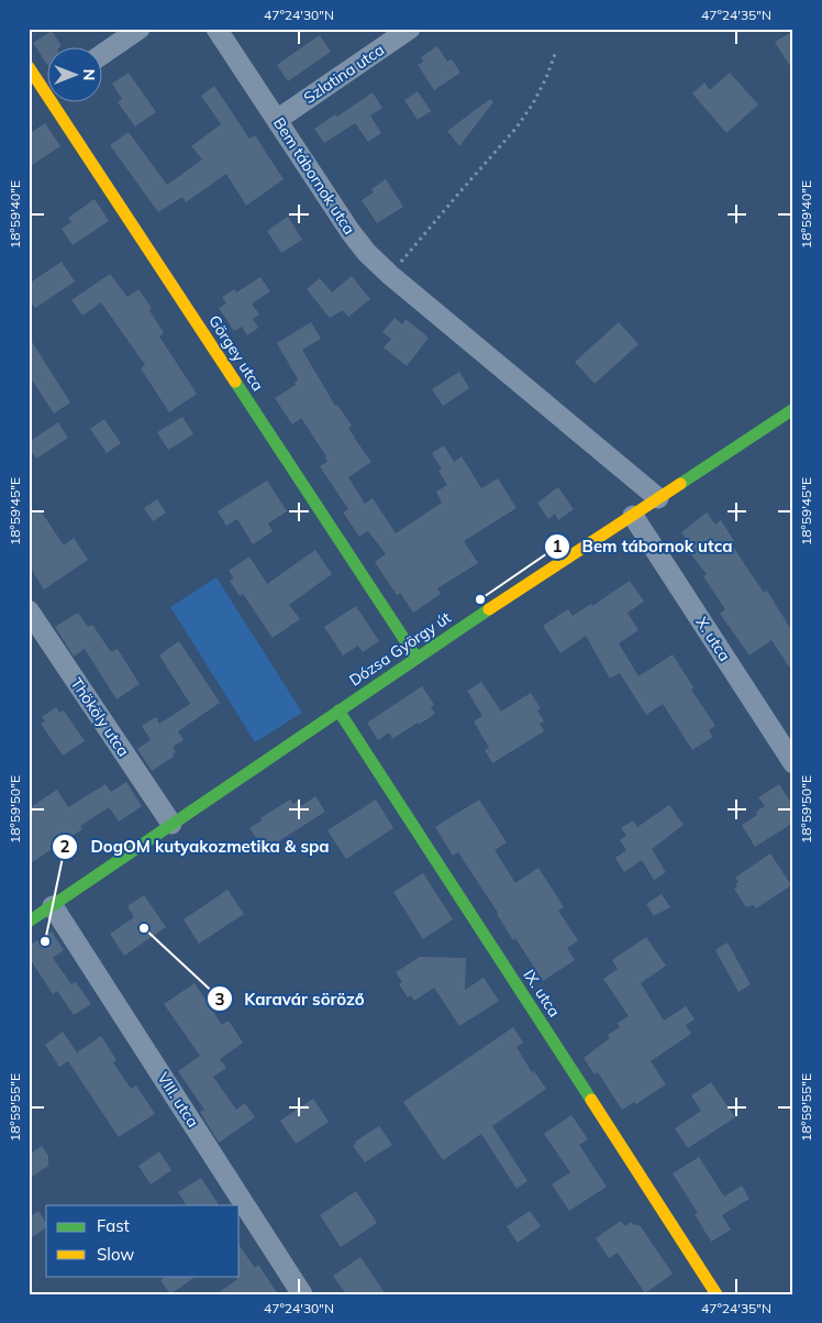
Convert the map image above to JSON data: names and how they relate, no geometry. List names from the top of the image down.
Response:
{
  "streets": {
    "street": [
      "Szlatina utca",
      "Bem tábornok utca",
      "Görgey utca",
      "X. utca",
      "Dózsa György út",
      "Thököly utca",
      "IX. utca",
      "VIII. utca"
    ]
  },
  "crossings": [
    ["Szlatina utca", "Bem tábornok utca"],
    ["Bem tábornok utca", "Dózsa György út"],
    ["Görgey utca", "Dózsa György út"],
    ["X. utca", "Dózsa György út"],
    ["Dózsa György út", "Thököly utca"],
    ["Dózsa György út", "IX. utca"],
    ["Dózsa György út", "VIII. utca"]
  ],
  "places": ["Bem tábornok utca", "Karavár söröző", "DogOM kutyakozmetika & spa"],
  "legend": ["Fast", "Slow"],
  "north": "right",
  "coordinates": [
    "47°24'30\"N",
    "47°24'35\"N",
    "18°59'40\"E",
    "18°59'45\"E",
    "18°59'50\"E",
    "18°59'55\"E"
  ]
}
